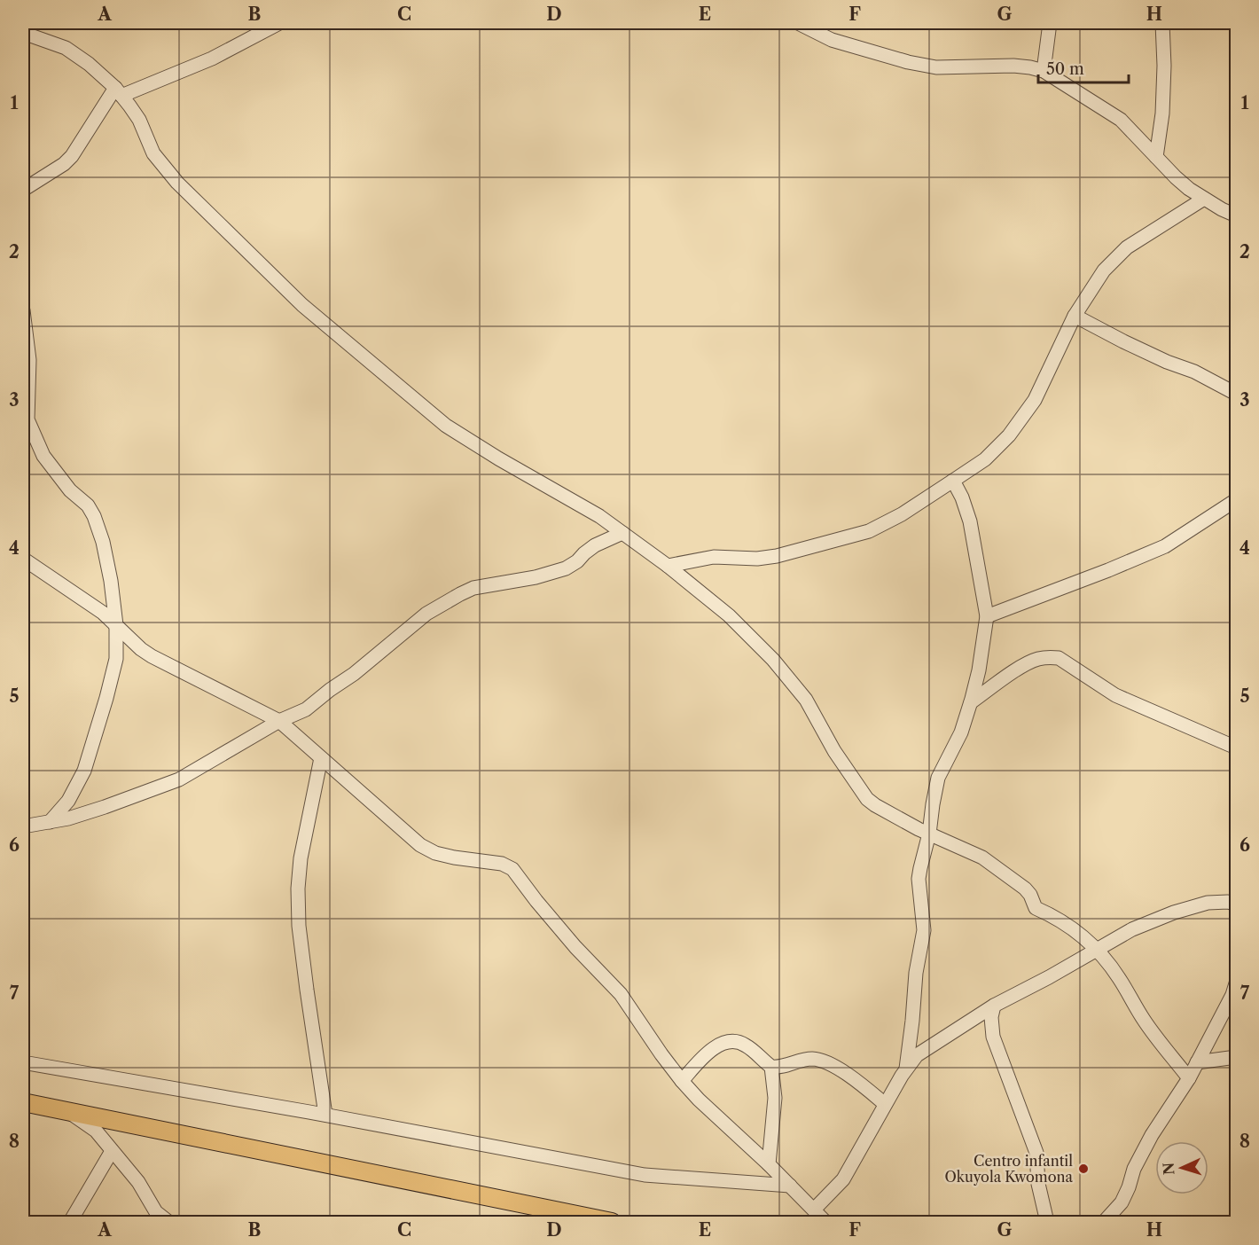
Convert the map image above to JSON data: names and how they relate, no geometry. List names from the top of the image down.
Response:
{
  "places": ["Centro infantil Okuyola Kwomona"],
  "scale_bar": "50 m",
  "north": "left",
  "grid": {
    "columns": [
      "A",
      "B",
      "C",
      "D",
      "E",
      "F",
      "G",
      "H"
    ],
    "rows": [
      "1",
      "2",
      "3",
      "4",
      "5",
      "6",
      "7",
      "8"
    ]
  }
}
